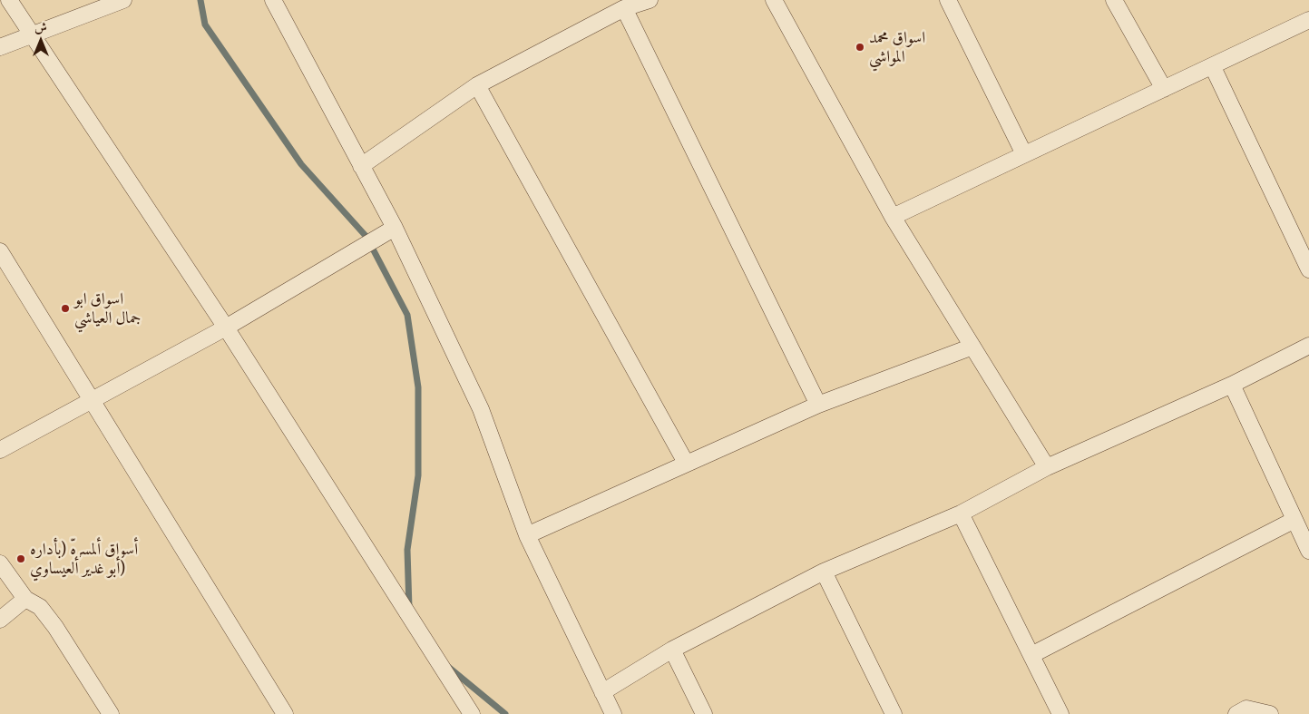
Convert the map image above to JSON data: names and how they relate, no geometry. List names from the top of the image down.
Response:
{
  "places": ["اسواق محمد المواشي", "اسواق ابو جمال العياشي", "أسواق ألمسرهّ (بأداره أبو غدير ألعيساوي)"],
  "north": "top"
}
